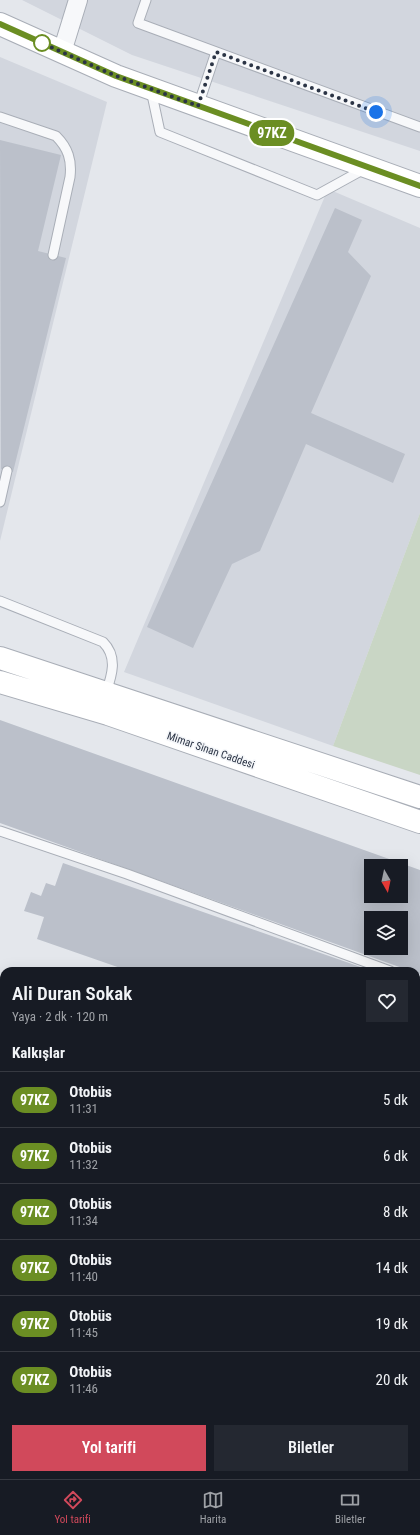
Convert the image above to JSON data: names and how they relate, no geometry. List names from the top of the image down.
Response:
{
  "streets": {
    "main road": ["Mimar Sinan Caddesi"]
  },
  "lines": ["bus line 97KZ"],
  "north": "bottom",
  "page": {
    "on_map": "97KZ",
    "heading": [
      ["Ali Duran Sokak", "Yaya · 2 dk · 120 m"],
      "Kalkışlar"
    ],
    "list": [
      {
        "mark": "97KZ",
        "name": "Otobüs",
        "note": "11:31",
        "value": "5 dk"
      },
      {
        "mark": "97KZ",
        "name": "Otobüs",
        "note": "11:32",
        "value": "6 dk"
      },
      {
        "mark": "97KZ",
        "name": "Otobüs",
        "note": "11:34",
        "value": "8 dk"
      },
      {
        "mark": "97KZ",
        "name": "Otobüs",
        "note": "11:40",
        "value": "14 dk"
      },
      {
        "mark": "97KZ",
        "name": "Otobüs",
        "note": "11:45",
        "value": "19 dk"
      },
      {
        "mark": "97KZ",
        "name": "Otobüs",
        "note": "11:46",
        "value": "20 dk"
      }
    ],
    "buttons": ["Yol tarifi", "Biletler"],
    "tabs": ["Yol tarifi", "Harita", "Biletler"]
  }
}
